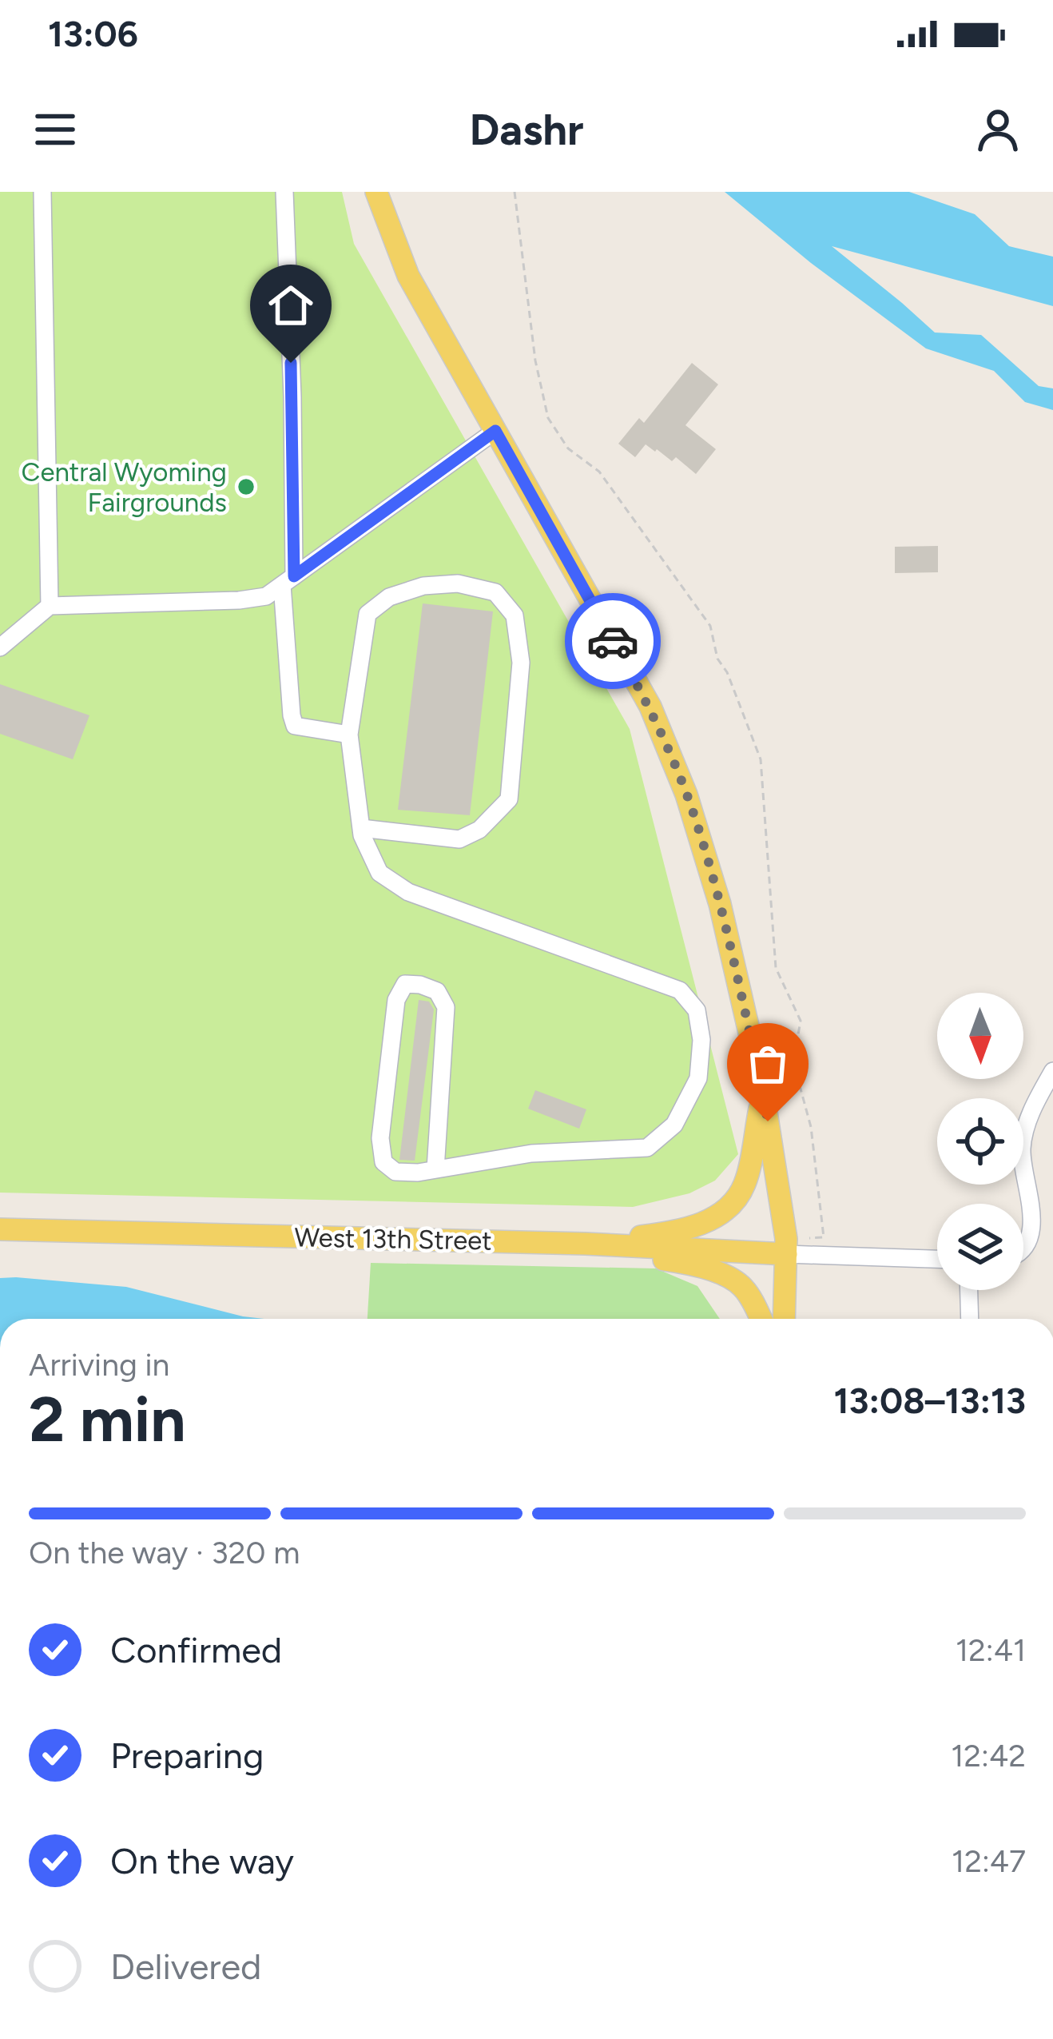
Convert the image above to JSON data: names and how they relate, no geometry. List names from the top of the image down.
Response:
{
  "streets": {
    "main road": ["West 13th Street"]
  },
  "places": ["Central Wyoming Fairgrounds"],
  "north": "bottom",
  "page": {
    "status": "13:06",
    "header": "Dashr",
    "heading": ["2 min", "Arriving in", "13:08–13:13"],
    "bar": "On the way · 320 m",
    "list": [
      ["Confirmed", "12:41"],
      ["Preparing", "12:42"],
      ["On the way", "12:47"],
      "Delivered"
    ]
  }
}
